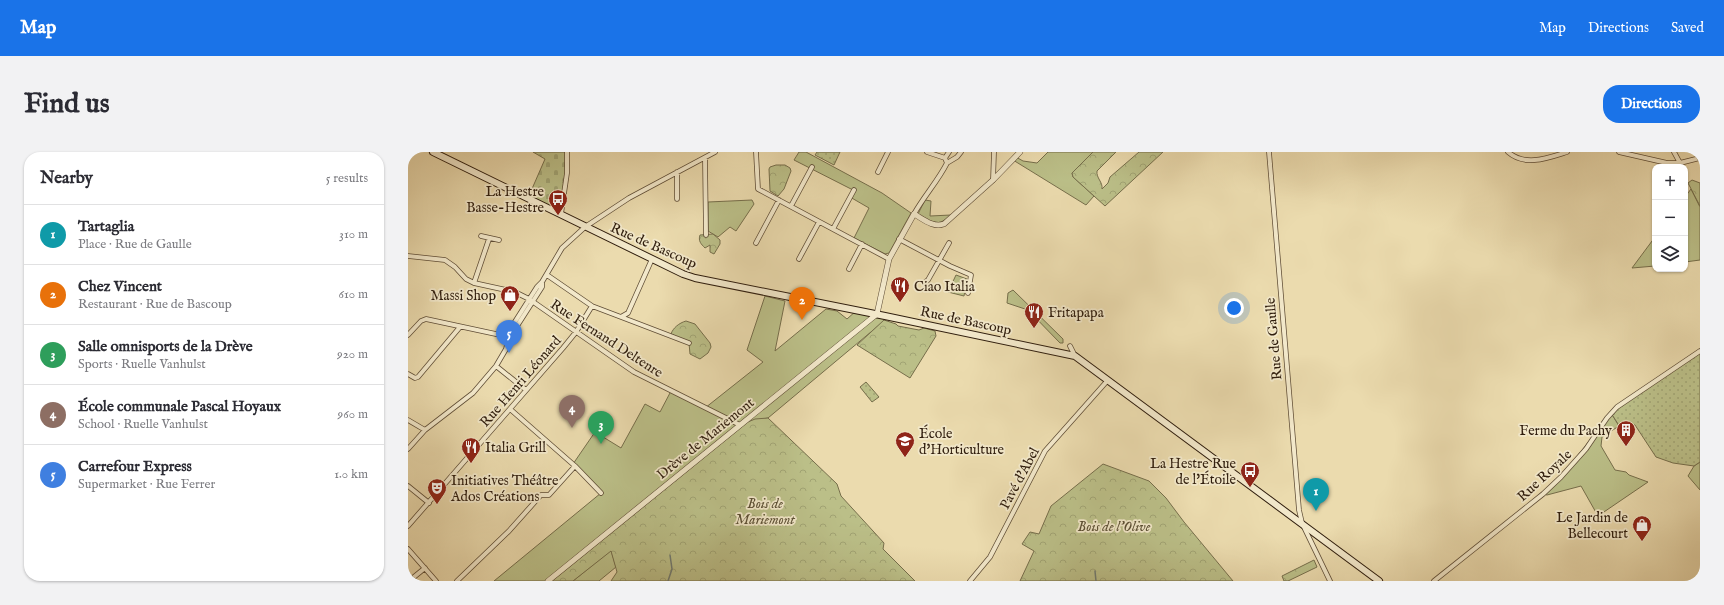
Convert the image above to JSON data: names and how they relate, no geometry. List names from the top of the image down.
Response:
{
  "streets": {
    "main road": ["Rue de Bascoup"],
    "street": [
      "Rue Fernand Deltenre",
      "Rue de Gaulle",
      "Rue Henri Léonard",
      "Drève de Mariemont",
      "Rue Royale",
      "Pavé d'Abel"
    ]
  },
  "crossings": [
    ["Rue de Bascoup", "Rue de Gaulle"],
    ["Rue de Bascoup", "Drève de Mariemont"],
    ["Rue de Bascoup", "Pavé d'Abel"],
    ["Rue Fernand Deltenre", "Rue Henri Léonard"],
    ["Rue Fernand Deltenre", "Drève de Mariemont"]
  ],
  "parks": ["Bois de Mariemont", "Bois de l'Olive"],
  "places": {
    "bus stop": ["La Hestre Basse-Hestre", "La Hestre Rue de l'Étoile"],
    "restaurant": ["Ciao Italia", "Fritapapa", "Italia Grill"],
    "shop": ["Massi Shop", "Le Jardin de Bellecourt"],
    "building": ["Ferme du Pachy"],
    "school or university": ["École d'Horticulture"],
    "theatre": ["Initiatives Théâtre Ados Créations"]
  },
  "page": {
    "header": "Map",
    "nav": ["Map", "Directions", "Saved"],
    "buttons": "Directions",
    "title": "Find us",
    "heading": ["Nearby", "5 results"],
    "map_buttons": ["+", "−"],
    "list": [
      {
        "mark": "1",
        "name": "Tartaglia",
        "note": "Place · Rue de Gaulle",
        "value": "310 m"
      },
      {
        "mark": "2",
        "name": "Chez Vincent",
        "note": "Restaurant · Rue de Bascoup",
        "value": "610 m"
      },
      {
        "mark": "3",
        "name": "Salle omnisports de la Drève",
        "note": "Sports · Ruelle Vanhulst",
        "value": "920 m"
      },
      {
        "mark": "4",
        "name": "École communale Pascal Hoyaux",
        "note": "School · Ruelle Vanhulst",
        "value": "960 m"
      },
      {
        "mark": "5",
        "name": "Carrefour Express",
        "note": "Supermarket · Rue Ferrer",
        "value": "1.0 km"
      }
    ],
    "pins": [
      "2",
      "5",
      "4",
      "3",
      "1"
    ]
  }
}
